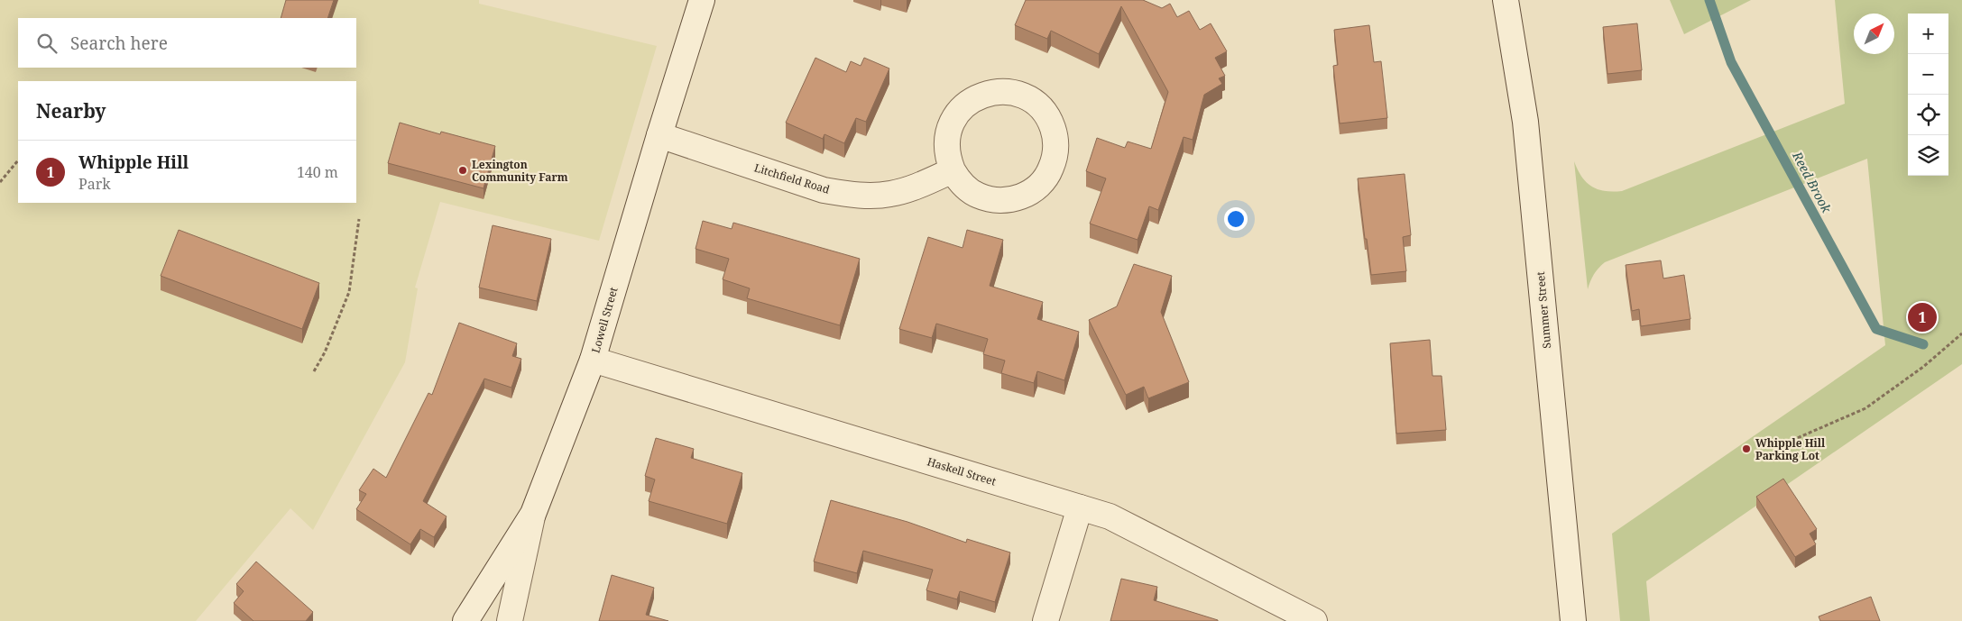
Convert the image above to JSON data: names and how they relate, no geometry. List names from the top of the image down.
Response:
{
  "streets": {
    "street": [
      "Litchfield Road",
      "Summer Street",
      "Lowell Street",
      "Haskell Street"
    ]
  },
  "crossings": [
    ["Litchfield Road", "Lowell Street"],
    ["Lowell Street", "Haskell Street"]
  ],
  "water": ["Reed Brook"],
  "places": ["Lexington Community Farm", "Whipple Hill Parking Lot"],
  "north": "top right",
  "page": {
    "map_buttons": ["+", "−"],
    "search": "Search here",
    "heading": "Nearby",
    "list": [
      {
        "mark": "1",
        "name": "Whipple Hill",
        "note": "Park",
        "value": "140 m"
      }
    ],
    "pins": "1"
  }
}
